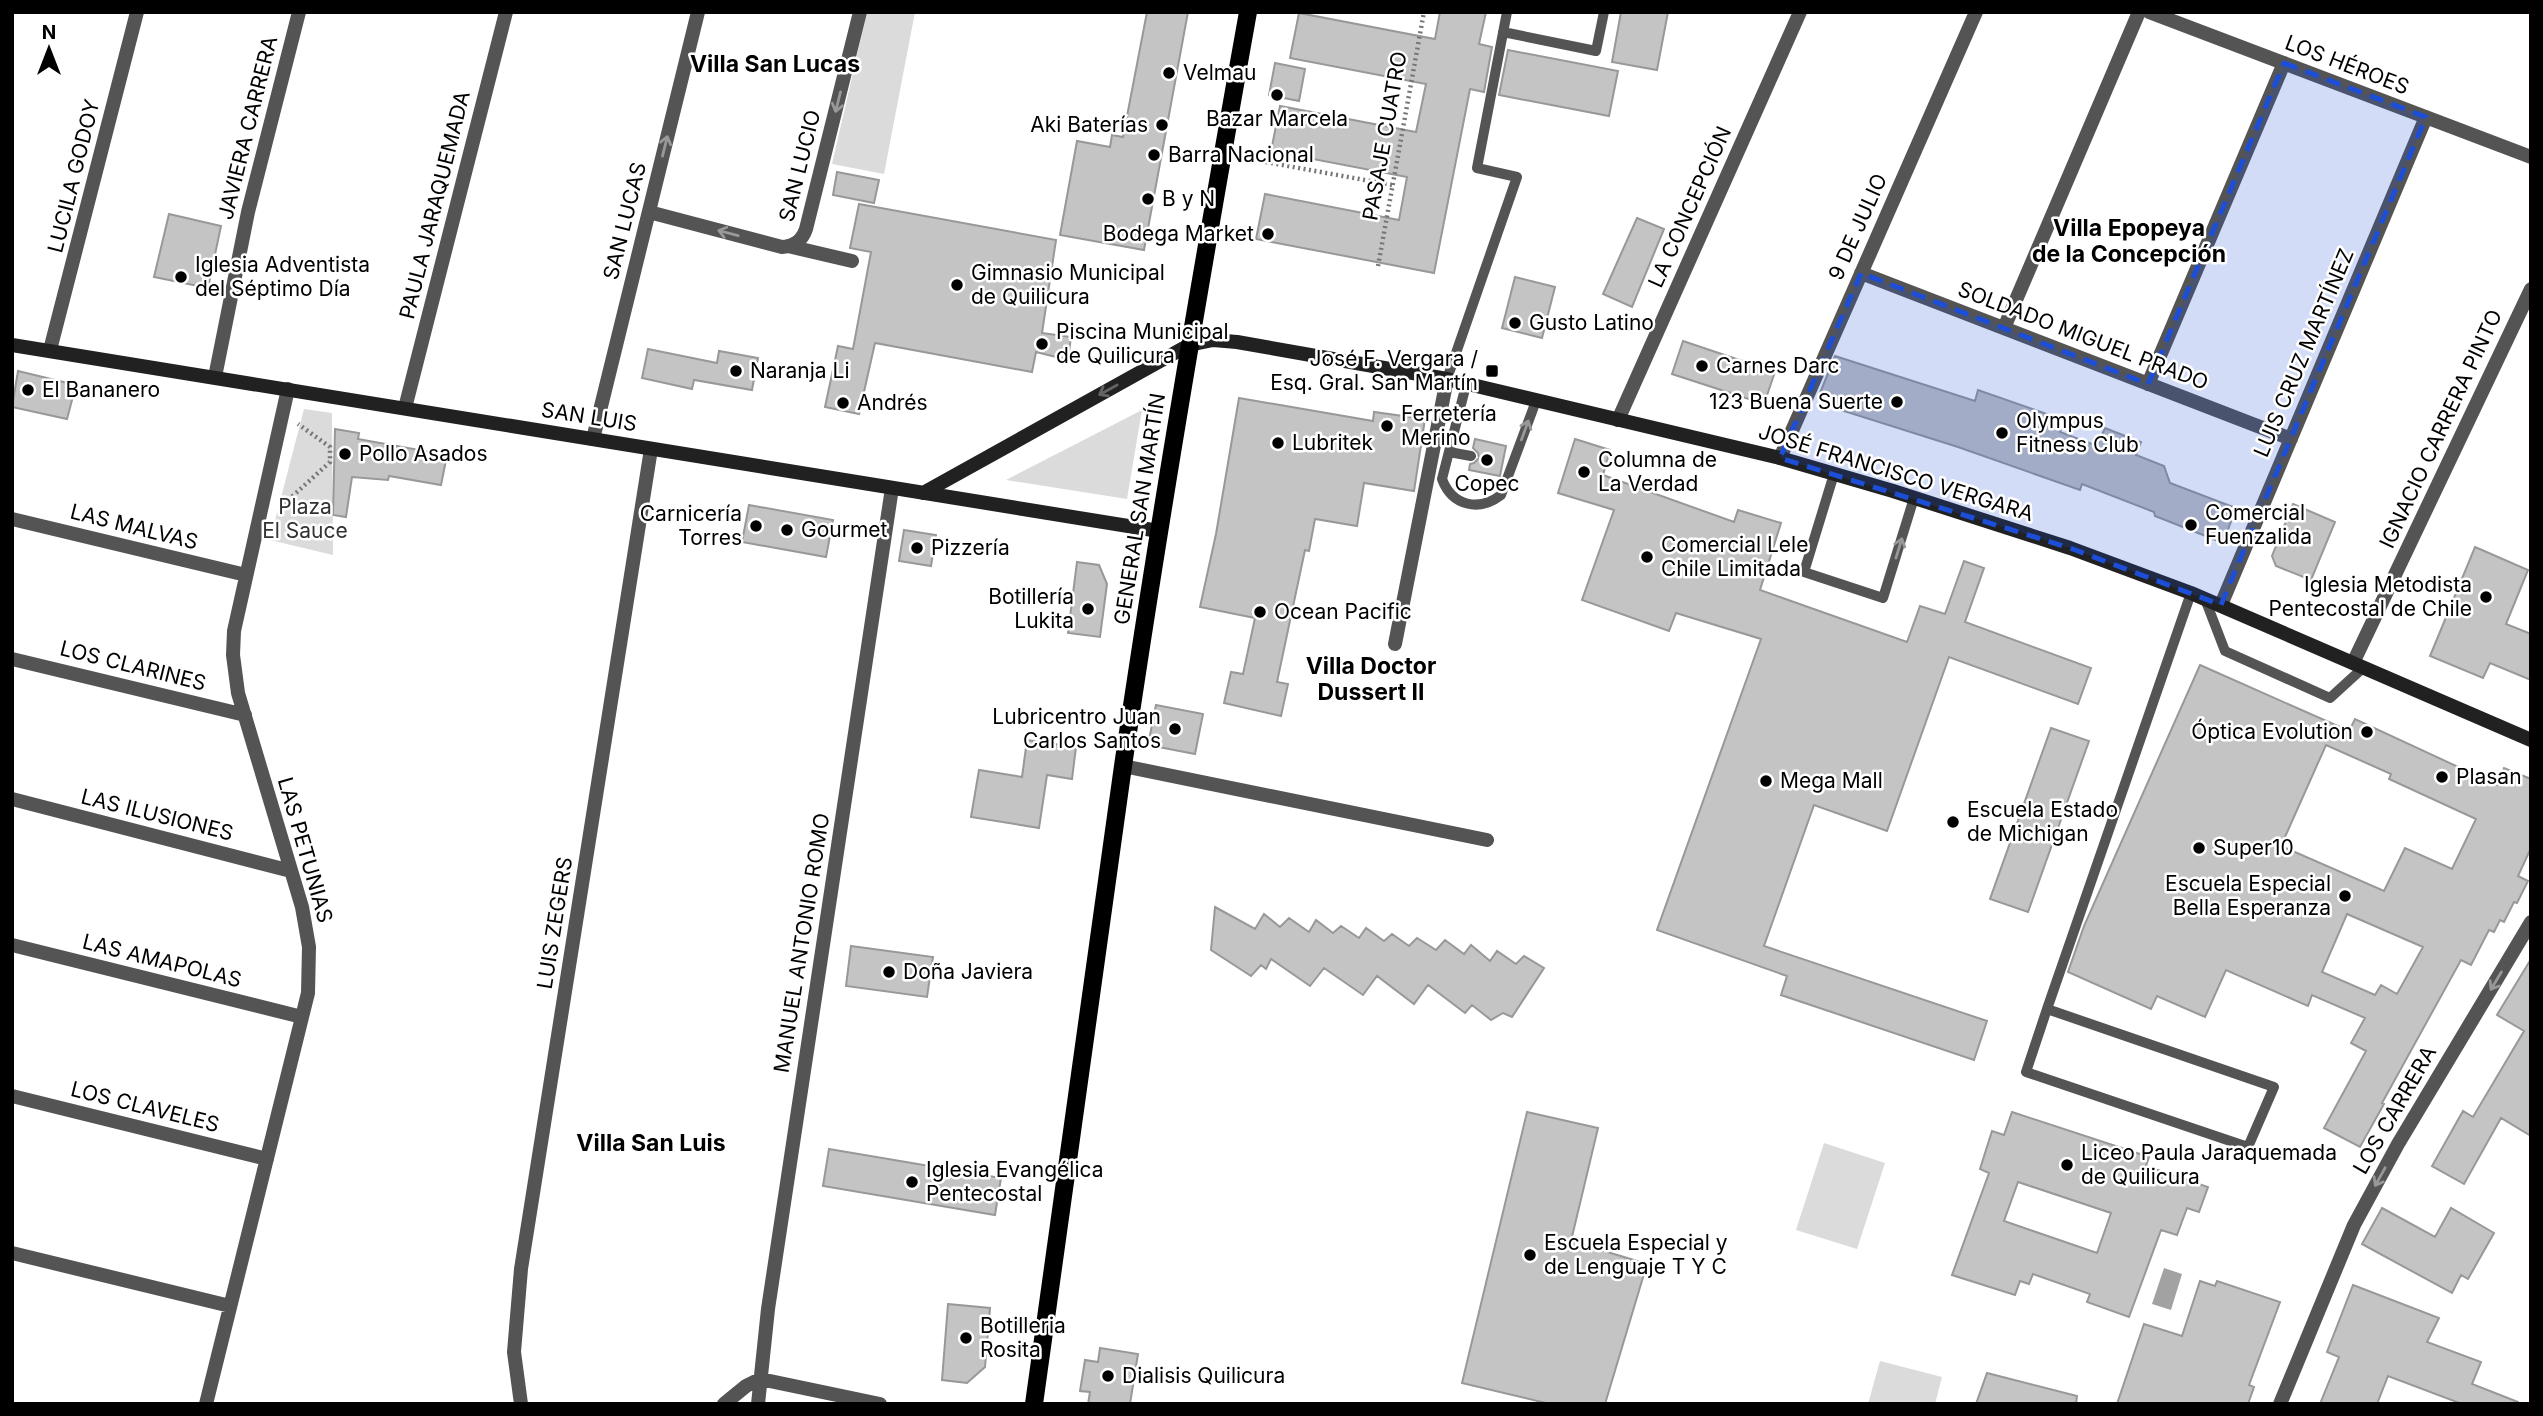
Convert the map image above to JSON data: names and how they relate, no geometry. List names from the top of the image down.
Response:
{
  "streets": {
    "main road": ["GENERAL SAN MARTÍN"],
    "street": [
      "LOS HÉROES",
      "JAVIERA CARRERA",
      "SAN LUCIO",
      "LUCILA GODOY",
      "PAULA JARAQUEMADA",
      "LA CONCEPCIÓN",
      "SAN LUCAS",
      "9 DE JULIO",
      "SOLDADO MIGUEL PRADO",
      "LUIS CRUZ MARTÍNEZ",
      "SAN LUIS",
      "IGNACIO CARRERA PINTO",
      "JOSÉ FRANCISCO VERGARA",
      "LAS MALVAS",
      "LOS CLARINES",
      "LAS ILUSIONES",
      "LAS PETUNIAS",
      "LUIS ZEGERS",
      "MANUEL ANTONIO ROMO",
      "LAS AMAPOLAS",
      "LOS CLAVELES",
      "LOS CARRERA"
    ],
    "path": ["PASAJE CUATRO"]
  },
  "crossings": [
    ["LOS HÉROES", "LUIS CRUZ MARTÍNEZ"],
    ["JAVIERA CARRERA", "SAN LUIS"],
    ["LUCILA GODOY", "SAN LUIS"],
    ["PAULA JARAQUEMADA", "SAN LUIS"],
    ["LA CONCEPCIÓN", "JOSÉ FRANCISCO VERGARA"],
    ["SAN LUCAS", "SAN LUIS"],
    ["9 DE JULIO", "SOLDADO MIGUEL PRADO"],
    ["9 DE JULIO", "JOSÉ FRANCISCO VERGARA"],
    ["SOLDADO MIGUEL PRADO", "LUIS CRUZ MARTÍNEZ"],
    ["LUIS CRUZ MARTÍNEZ", "JOSÉ FRANCISCO VERGARA"],
    ["SAN LUIS", "JOSÉ FRANCISCO VERGARA"],
    ["SAN LUIS", "GENERAL SAN MARTÍN"],
    ["SAN LUIS", "LAS PETUNIAS"],
    ["SAN LUIS", "LUIS ZEGERS"],
    ["SAN LUIS", "MANUEL ANTONIO ROMO"],
    ["IGNACIO CARRERA PINTO", "JOSÉ FRANCISCO VERGARA"],
    ["JOSÉ FRANCISCO VERGARA", "GENERAL SAN MARTÍN"],
    ["LAS MALVAS", "LAS PETUNIAS"],
    ["LOS CLARINES", "LAS PETUNIAS"],
    ["LAS ILUSIONES", "LAS PETUNIAS"],
    ["LAS PETUNIAS", "LAS AMAPOLAS"],
    ["LAS PETUNIAS", "LOS CLAVELES"]
  ],
  "one_way": ["SAN LUCIO", "SAN LUCAS", "LOS CARRERA"],
  "districts": [
    "Villa San Lucas",
    "Villa Epopeya de la Concepción",
    "Villa Doctor Dussert II",
    "Villa San Luis"
  ],
  "parks": ["Plaza El Sauce"],
  "places": {
    "other": [
      "Velmau",
      "Bazar Marcela",
      "Aki Baterías",
      "Barra Nacional",
      "B y N",
      "Bodega Market",
      "Iglesia Adventista del Séptimo Día",
      "Gimnasio Municipal de Quilicura",
      "Gusto Latino",
      "Piscina Municipal de Quilicura",
      "Carnes Darc",
      "Naranja Li",
      "El Bananero",
      "123 Buena Suerte",
      "Andrés",
      "Ferretería Merino",
      "Olympus Fitness Club",
      "Lubritek",
      "Pollo Asados",
      "Copec",
      "Columna de La Verdad",
      "Comercial Fuenzalida",
      "Carnicería Torres",
      "Gourmet",
      "Pizzería",
      "Comercial Lele Chile Limitada",
      "Iglesia Metodista Pentecostal de Chile",
      "Botillería Lukita",
      "Ocean Pacific",
      "Lubricentro Juan Carlos Santos",
      "Óptica Evolution",
      "Plasan",
      "Mega Mall",
      "Escuela Estado de Michigan",
      "Super10",
      "Escuela Especial Bella Esperanza",
      "Doña Javiera",
      "Liceo Paula Jaraquemada de Quilicura",
      "Iglesia Evangélica Pentecostal",
      "Escuela Especial y de Lenguaje T Y C",
      "Botilleria Rosita",
      "Dialisis Quilicura"
    ],
    "transit": ["José F. Vergara / Esq. Gral. San Martín"]
  },
  "north": "top"
}
